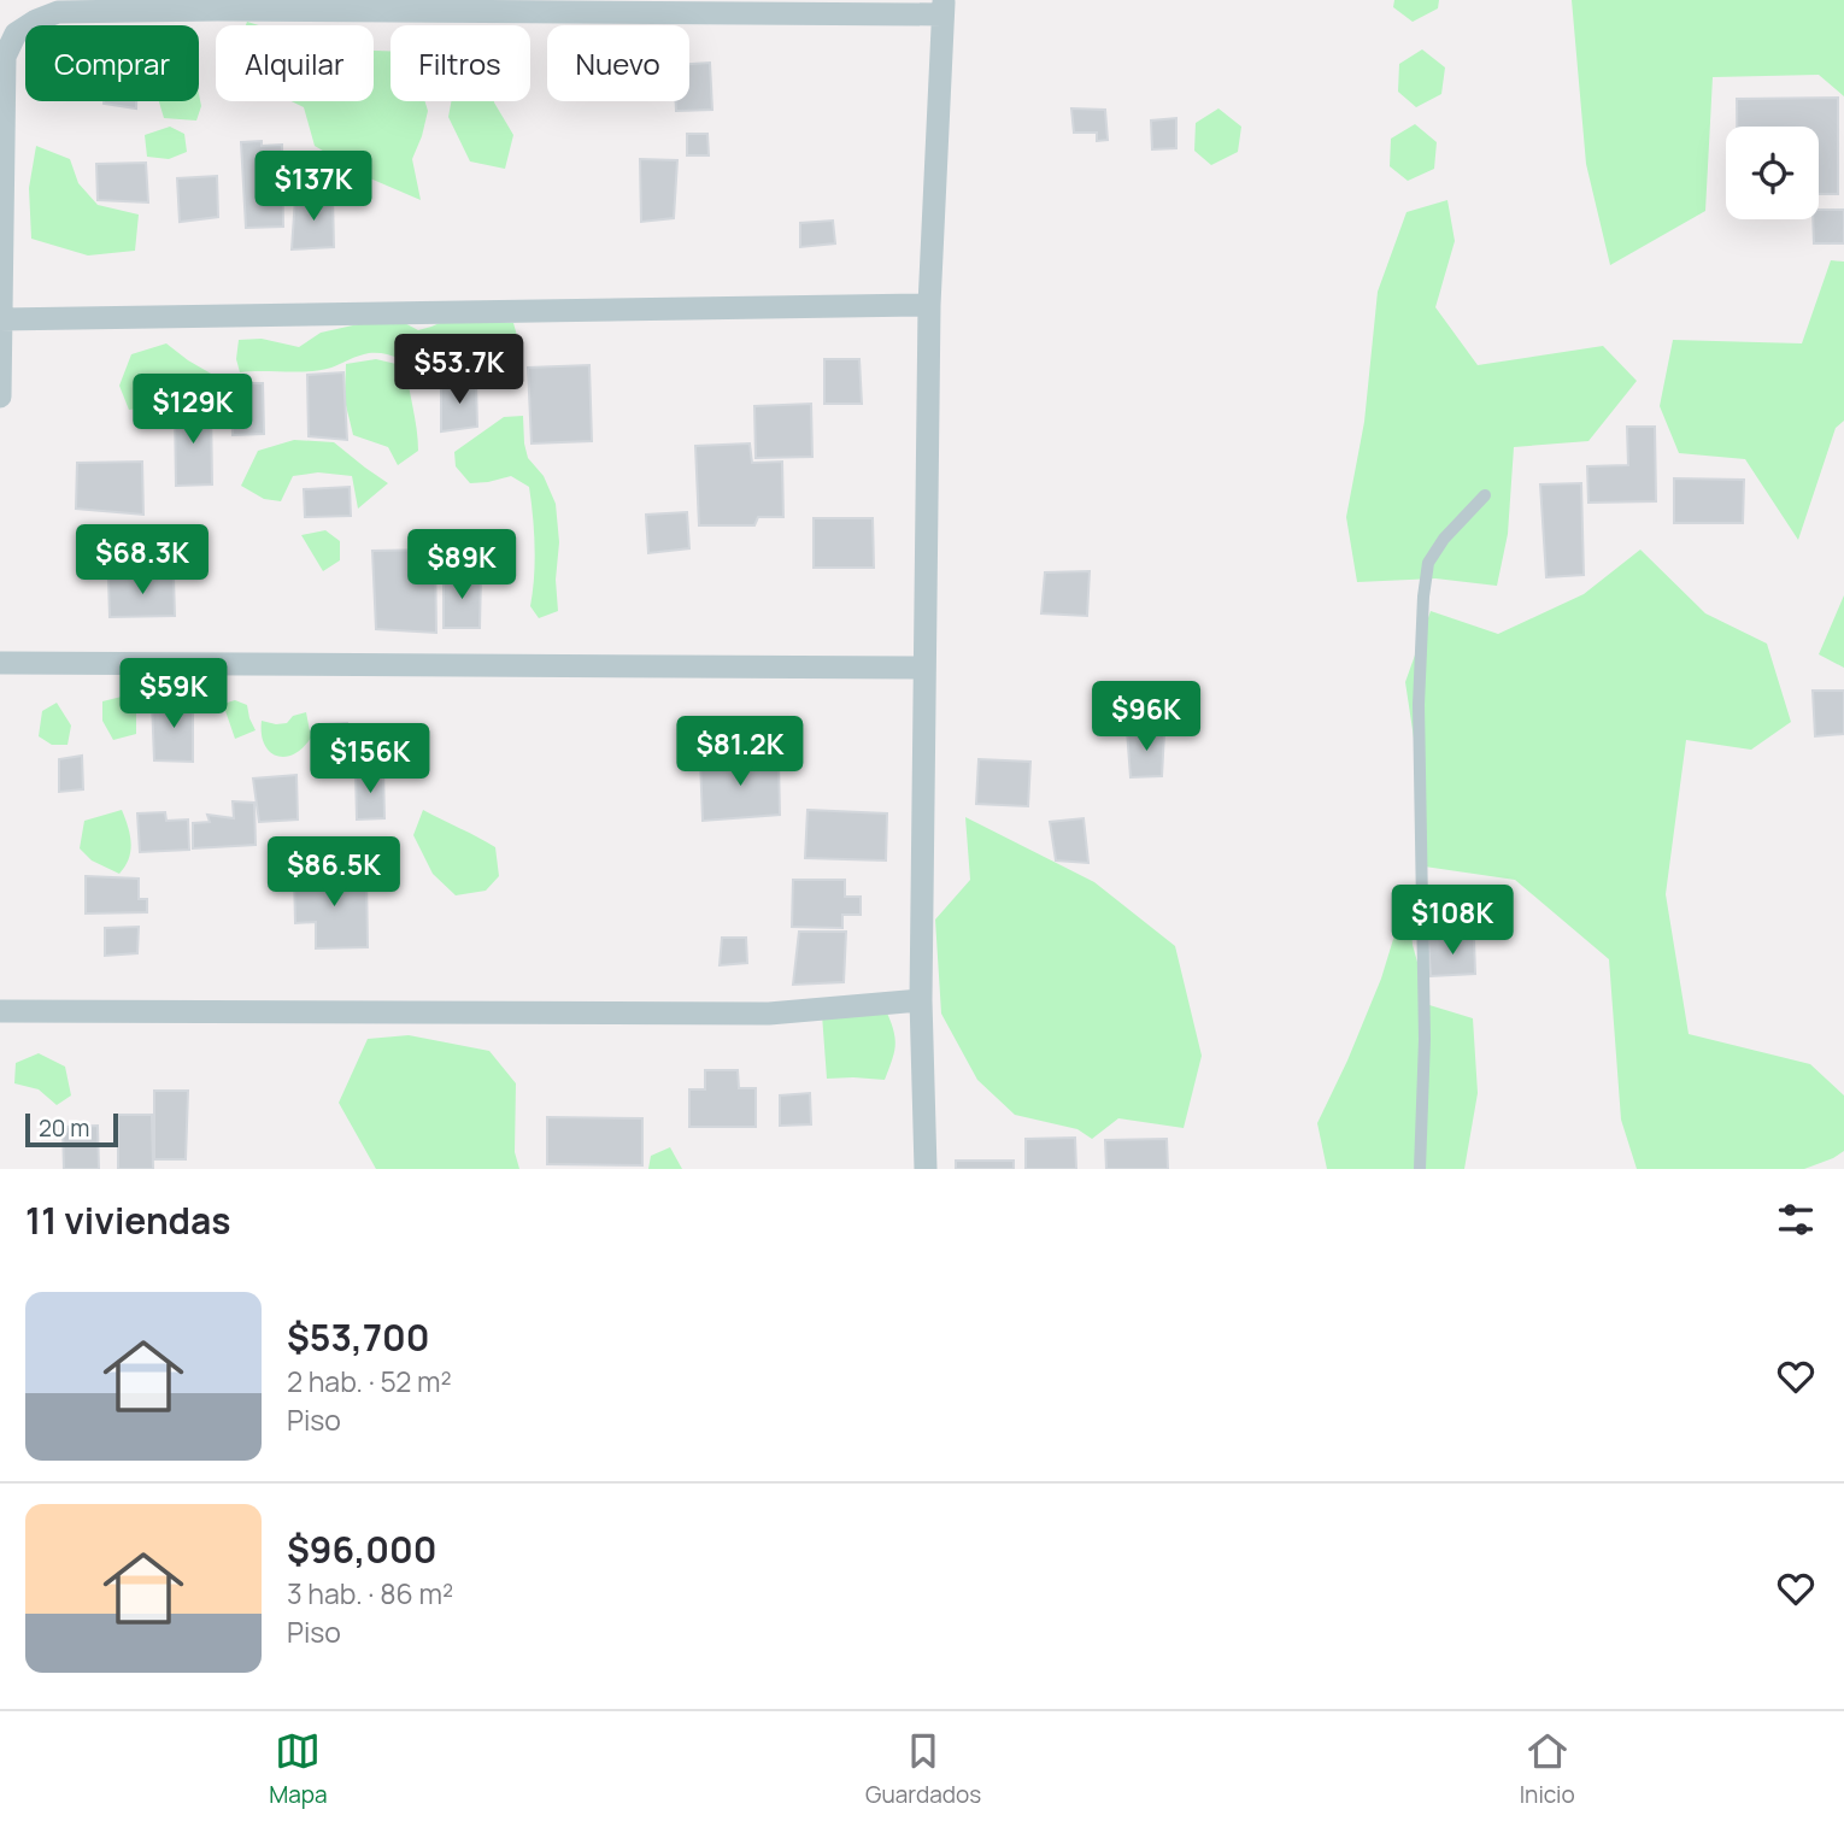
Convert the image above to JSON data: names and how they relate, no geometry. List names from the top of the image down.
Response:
{
  "scale_bar": "20 m",
  "page": {
    "chip": [
      "Comprar",
      "Alquilar",
      "Filtros",
      "Nuevo"
    ],
    "price": [
      "$137K",
      "$53.7K",
      "$129K",
      "$68.3K",
      "$89K",
      "$59K",
      "$96K",
      "$81.2K",
      "$156K",
      "$86.5K",
      "$108K"
    ],
    "scale": "20 m",
    "heading": "11 viviendas",
    "list": [
      {
        "name": "$53,700",
        "note": "2 hab. · 52 m² · Piso"
      },
      {
        "name": "$96,000",
        "note": "3 hab. · 86 m² · Piso"
      }
    ],
    "tabs": ["Mapa", "Guardados", "Inicio"]
  }
}
